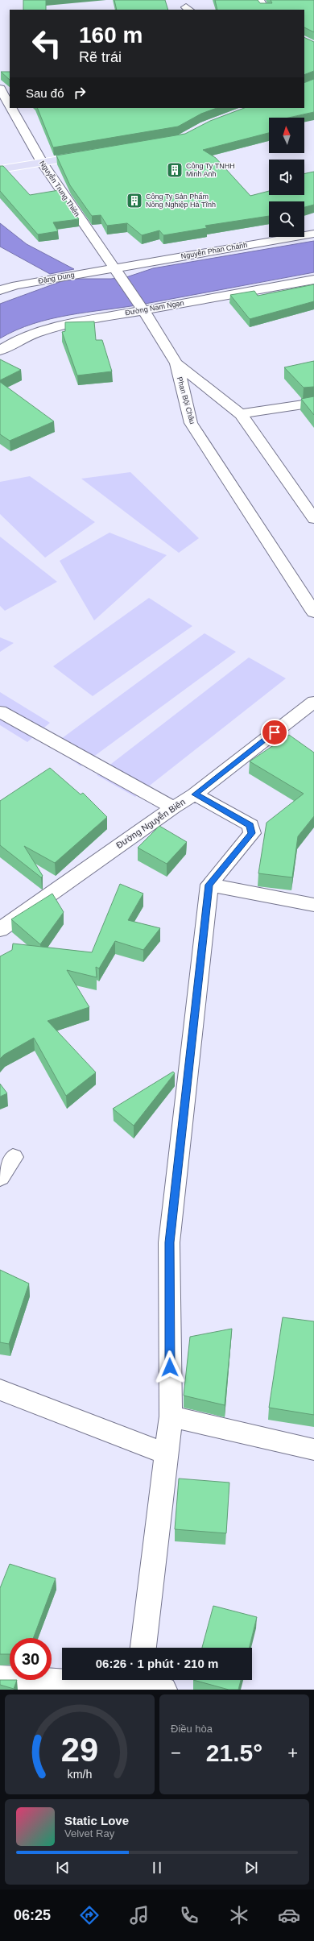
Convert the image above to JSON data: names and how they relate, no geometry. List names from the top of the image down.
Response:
{
  "streets": {
    "street": [
      "Nguyễn Trung Thiên",
      "Nguyễn Phan Chánh",
      "Đặng Dung",
      "Đường Nam Ngạn",
      "Phan Bội Châu",
      "Đường Nguyễn Biên"
    ]
  },
  "crossings": [
    ["Nguyễn Trung Thiên", "Nguyễn Phan Chánh"],
    ["Nguyễn Trung Thiên", "Đặng Dung"],
    ["Nguyễn Trung Thiên", "Đường Nam Ngạn"],
    ["Nguyễn Trung Thiên", "Phan Bội Châu"],
    ["Nguyễn Phan Chánh", "Đặng Dung"]
  ],
  "places": {
    "building": ["Công Ty TNHH Minh Anh", "Công Ty Sản Phẩm Nông Nghiệp Hà Tĩnh"]
  },
  "north": "top",
  "page": {
    "turn": ["160 m", "Rẽ trái"],
    "then": "Sau đó",
    "limit": "30",
    "trip": "06:26 · 1 phút · 210 m",
    "tile": "Điều hòa",
    "heat": ["−", "21.5°", "+"],
    "song": ["Static Love", "Velvet Ray"],
    "tabs": "06:25",
    "gauge": ["29", "km/h"]
  }
}
